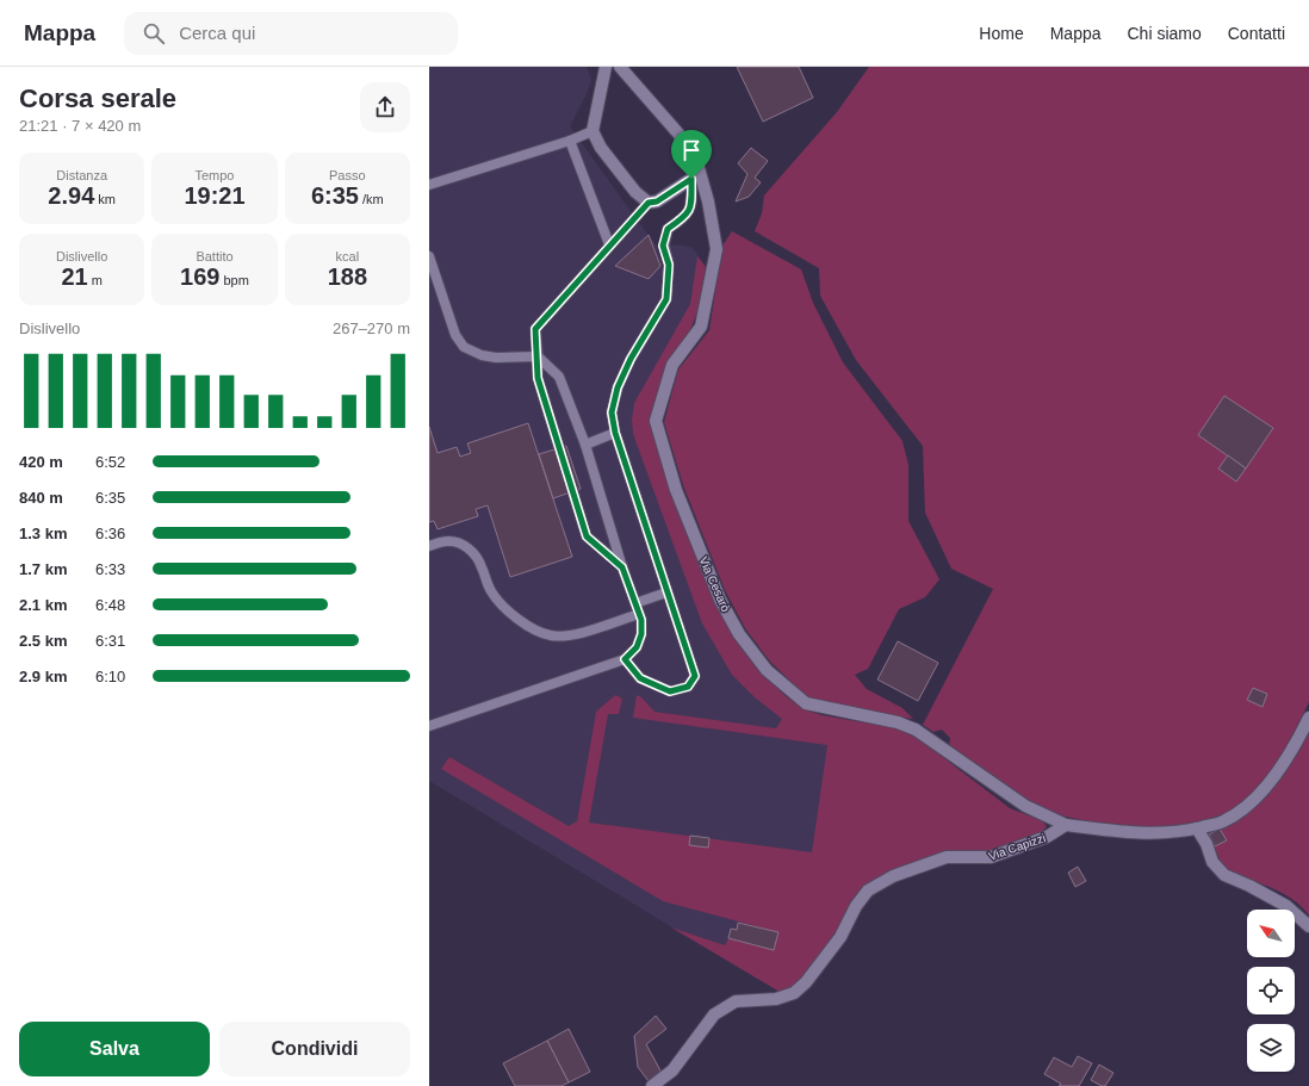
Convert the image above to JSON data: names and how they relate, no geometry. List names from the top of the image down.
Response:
{
  "streets": {
    "street": ["Via Cesarò", "Via Capizzi"]
  },
  "crossings": [
    ["Via Cesarò", "Via Capizzi"]
  ],
  "north": "top left",
  "page": {
    "header": "Mappa",
    "search": "Cerca qui",
    "nav": [
      "Home",
      "Mappa",
      "Chi siamo",
      "Contatti"
    ],
    "heading": ["Corsa serale", "21:21 · 7 × 420 m"],
    "stats": [
      ["Distanza", "2.94 km"],
      ["Tempo", "19:21"],
      ["Passo", "6:35 /km"],
      ["Dislivello", "21 m"],
      ["Battito", "169 bpm"],
      ["kcal", "188"]
    ],
    "chart": ["Dislivello", "267–270 m"],
    "list": [
      {
        "name": "420 m",
        "note": "6:52"
      },
      {
        "name": "840 m",
        "note": "6:35"
      },
      {
        "name": "1.3 km",
        "note": "6:36"
      },
      {
        "name": "1.7 km",
        "note": "6:33"
      },
      {
        "name": "2.1 km",
        "note": "6:48"
      },
      {
        "name": "2.5 km",
        "note": "6:31"
      },
      {
        "name": "2.9 km",
        "note": "6:10"
      }
    ],
    "buttons": ["Salva", "Condividi"]
  }
}
